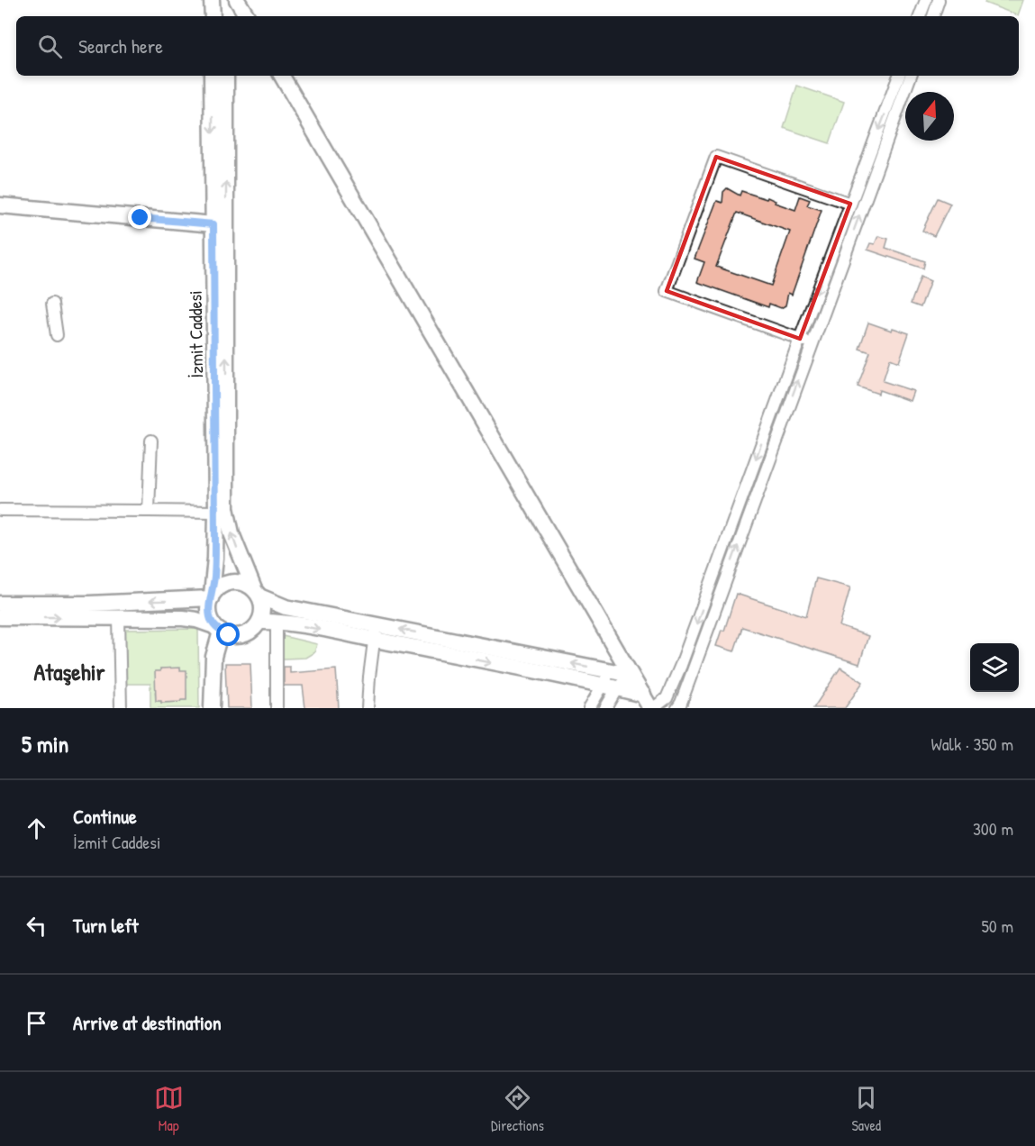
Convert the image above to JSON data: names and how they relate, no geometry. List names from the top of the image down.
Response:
{
  "streets": {
    "street": ["İzmit Caddesi"]
  },
  "districts": ["Ataşehir"],
  "north": "top",
  "page": {
    "search": "Search here",
    "heading": ["5 min", "Walk · 350 m"],
    "list": [
      ["Continue", "İzmit Caddesi", "300 m"],
      ["Turn left", "50 m"],
      "Arrive at destination"
    ],
    "nav": ["Map", "Directions", "Saved"]
  }
}
